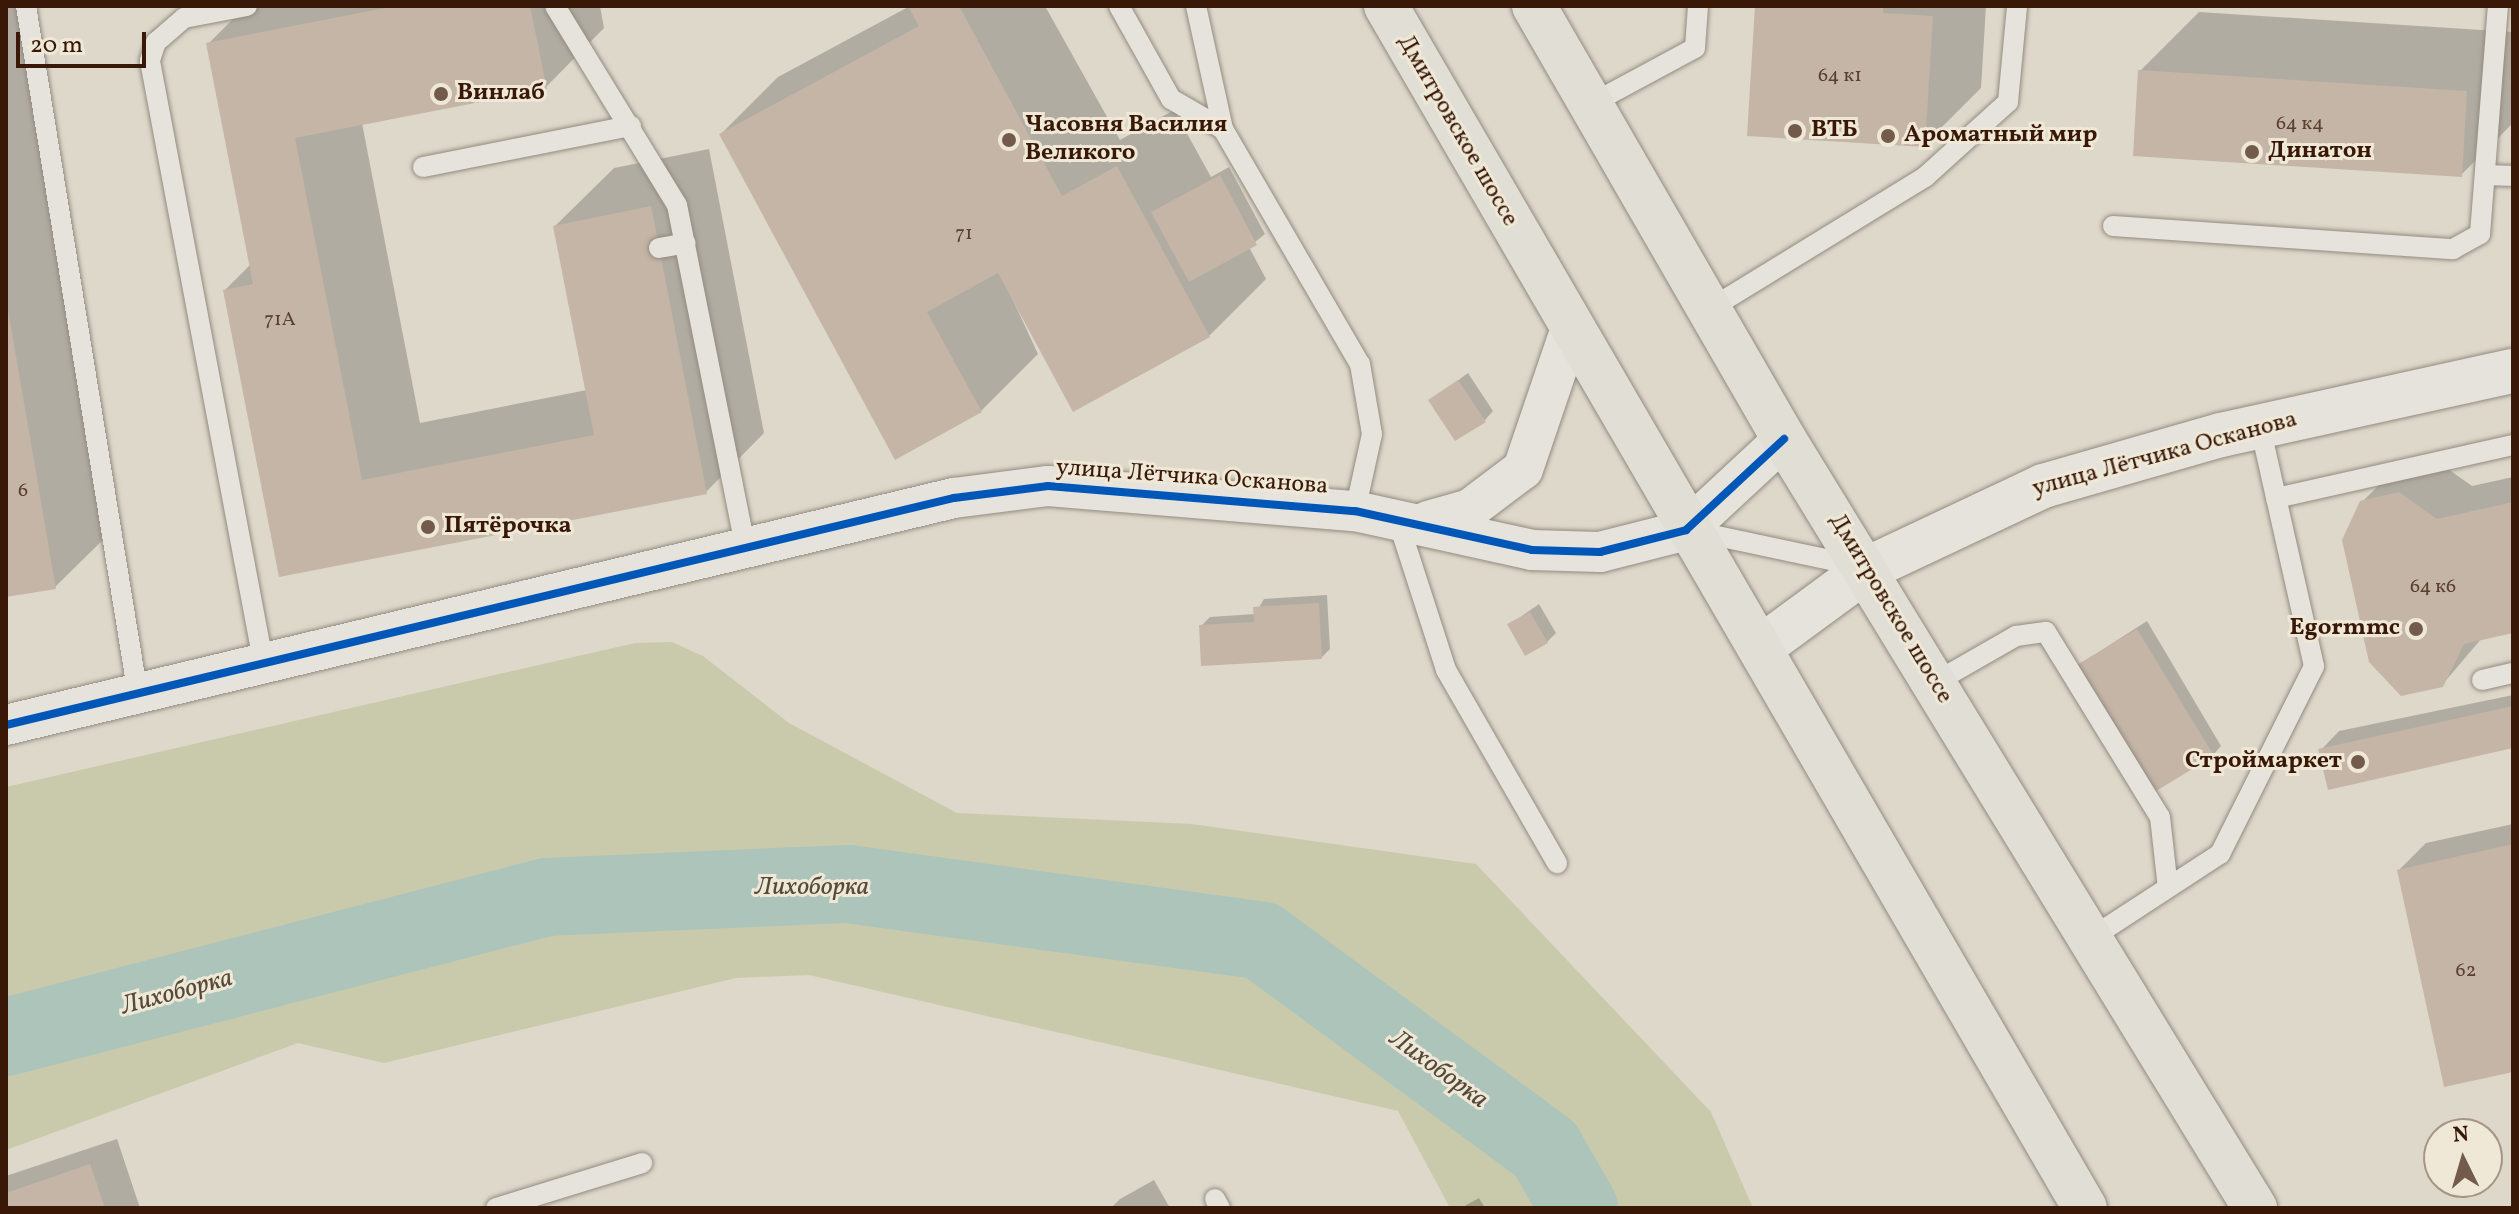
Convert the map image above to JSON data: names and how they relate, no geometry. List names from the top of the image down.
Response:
{
  "streets": {
    "main road": ["Дмитровское шоссе", "улица Лётчика Осканова"]
  },
  "crossings": [
    ["Дмитровское шоссе", "улица Лётчика Осканова"]
  ],
  "water": ["Лихоборка"],
  "places": [
    "Винлаб",
    "ВТБ",
    "Ароматный мир",
    "Часовня Василия Великого",
    "Динатон",
    "Пятёрочка",
    "Egormmc",
    "Строймаркет"
  ],
  "house_numbers": [
    "64 к1",
    "64 к4",
    "71",
    "71А",
    "6",
    "64 к6",
    "62"
  ],
  "scale_bar": "20 m",
  "north": "top"
}
